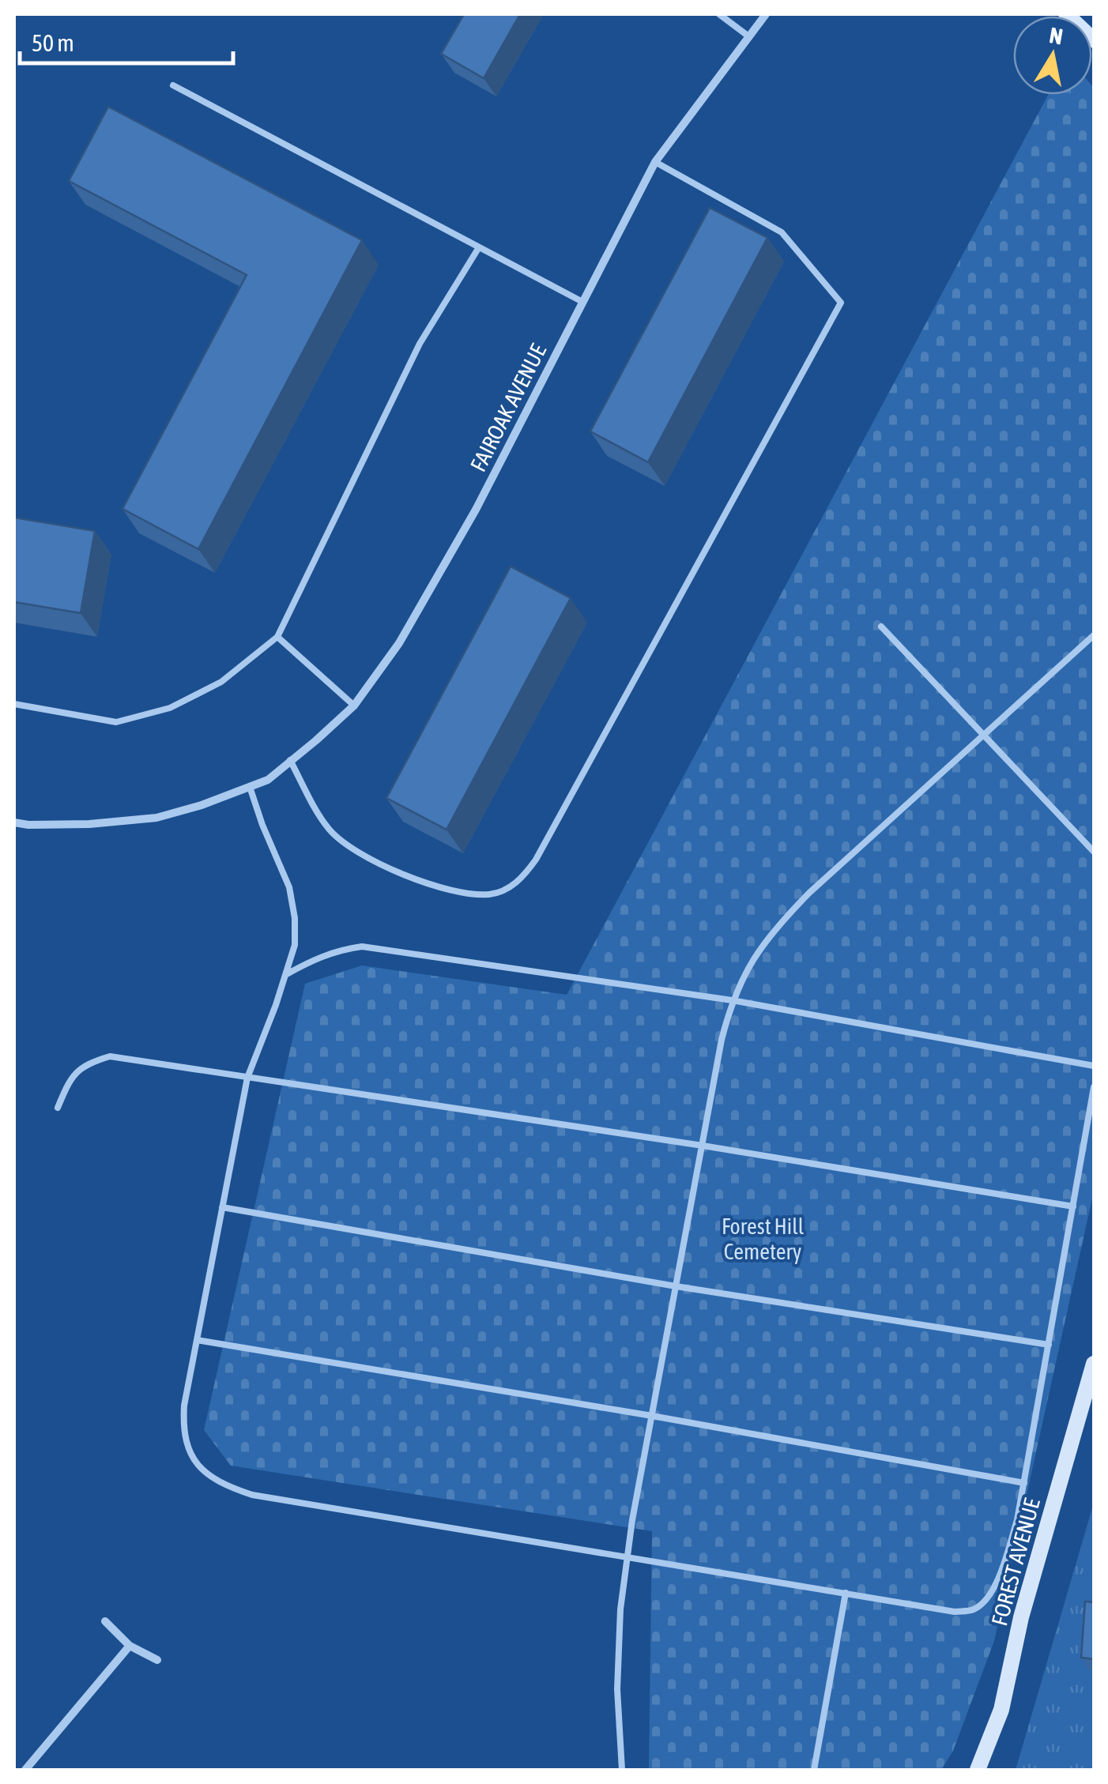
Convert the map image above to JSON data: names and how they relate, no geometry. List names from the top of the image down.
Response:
{
  "streets": {
    "street": ["FAIROAK AVENUE", "FOREST AVENUE"]
  },
  "parks": ["Forest Hill Cemetery"],
  "scale_bar": "50 m",
  "north": "top"
}
